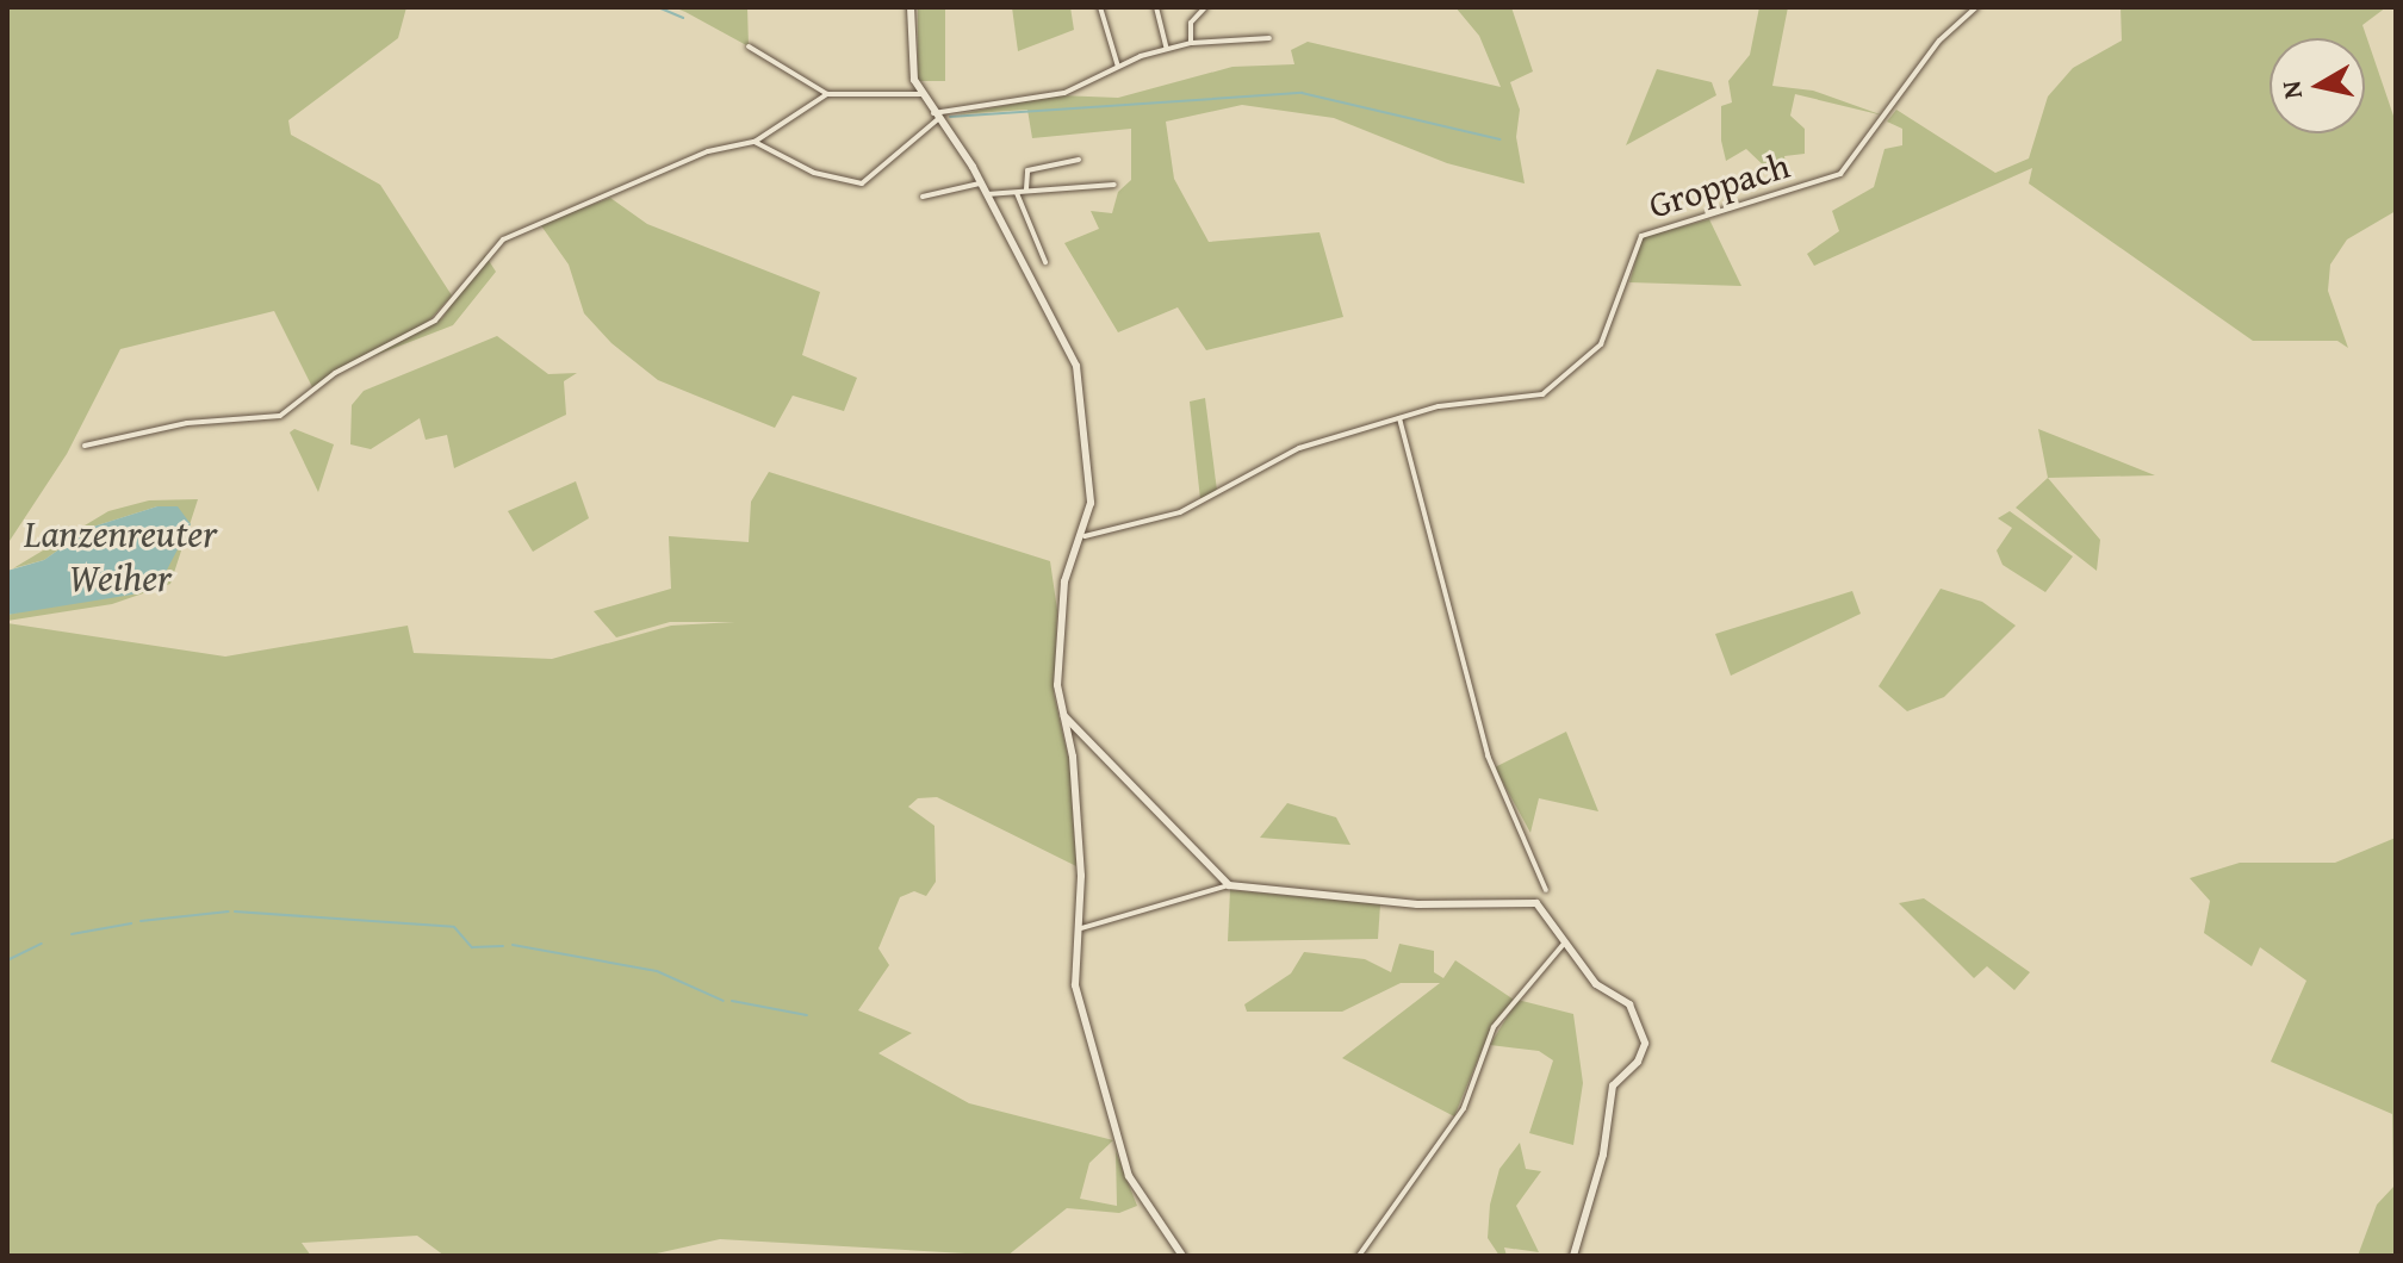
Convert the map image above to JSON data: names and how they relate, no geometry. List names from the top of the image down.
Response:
{
  "streets": {
    "street": ["Groppach"]
  },
  "water": ["Lanzenreuter Weiher"],
  "north": "left"
}
